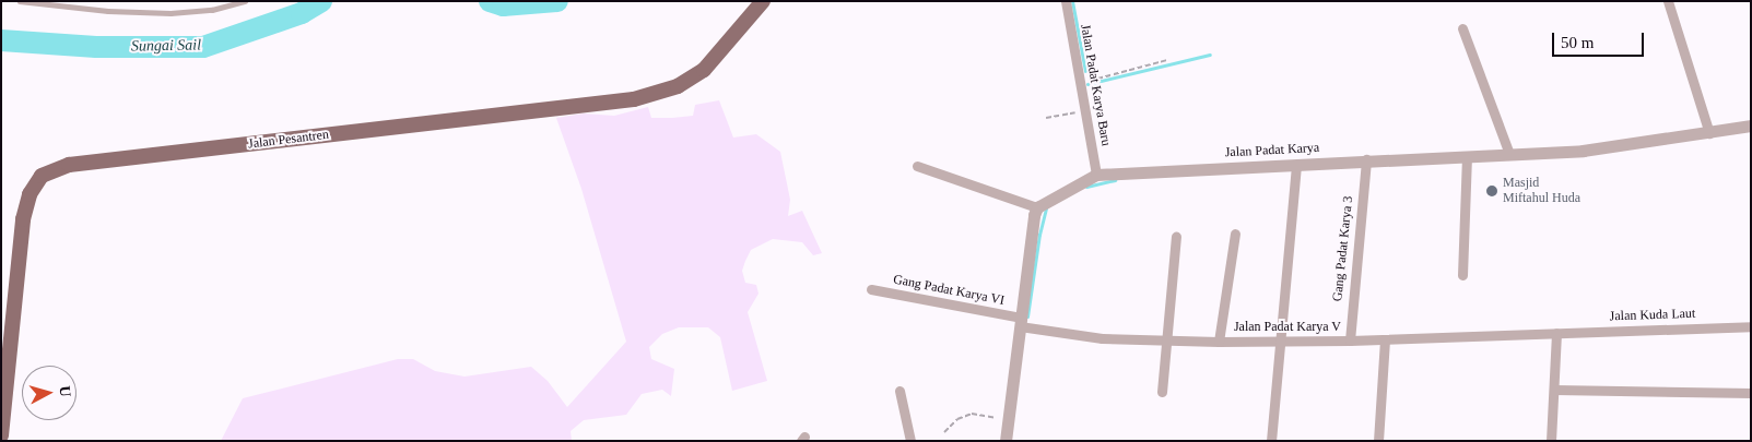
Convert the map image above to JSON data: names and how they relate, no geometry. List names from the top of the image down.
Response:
{
  "streets": {
    "main road": ["Jalan Pesantren"],
    "street": [
      "Jalan Padat Karya Baru",
      "Jalan Padat Karya",
      "Gang Padat Karya 3",
      "Gang Padat Karya VI",
      "Jalan Kuda Laut",
      "Jalan Padat Karya V"
    ]
  },
  "crossings": [
    ["Jalan Padat Karya Baru", "Jalan Padat Karya"],
    ["Jalan Padat Karya", "Gang Padat Karya 3"],
    ["Gang Padat Karya 3", "Jalan Padat Karya V"],
    ["Gang Padat Karya VI", "Jalan Padat Karya V"],
    ["Jalan Kuda Laut", "Jalan Padat Karya V"]
  ],
  "water": ["Sungai Sail"],
  "places": ["Masjid Miftahul Huda"],
  "scale_bar": "50 m",
  "north": "right"
}
